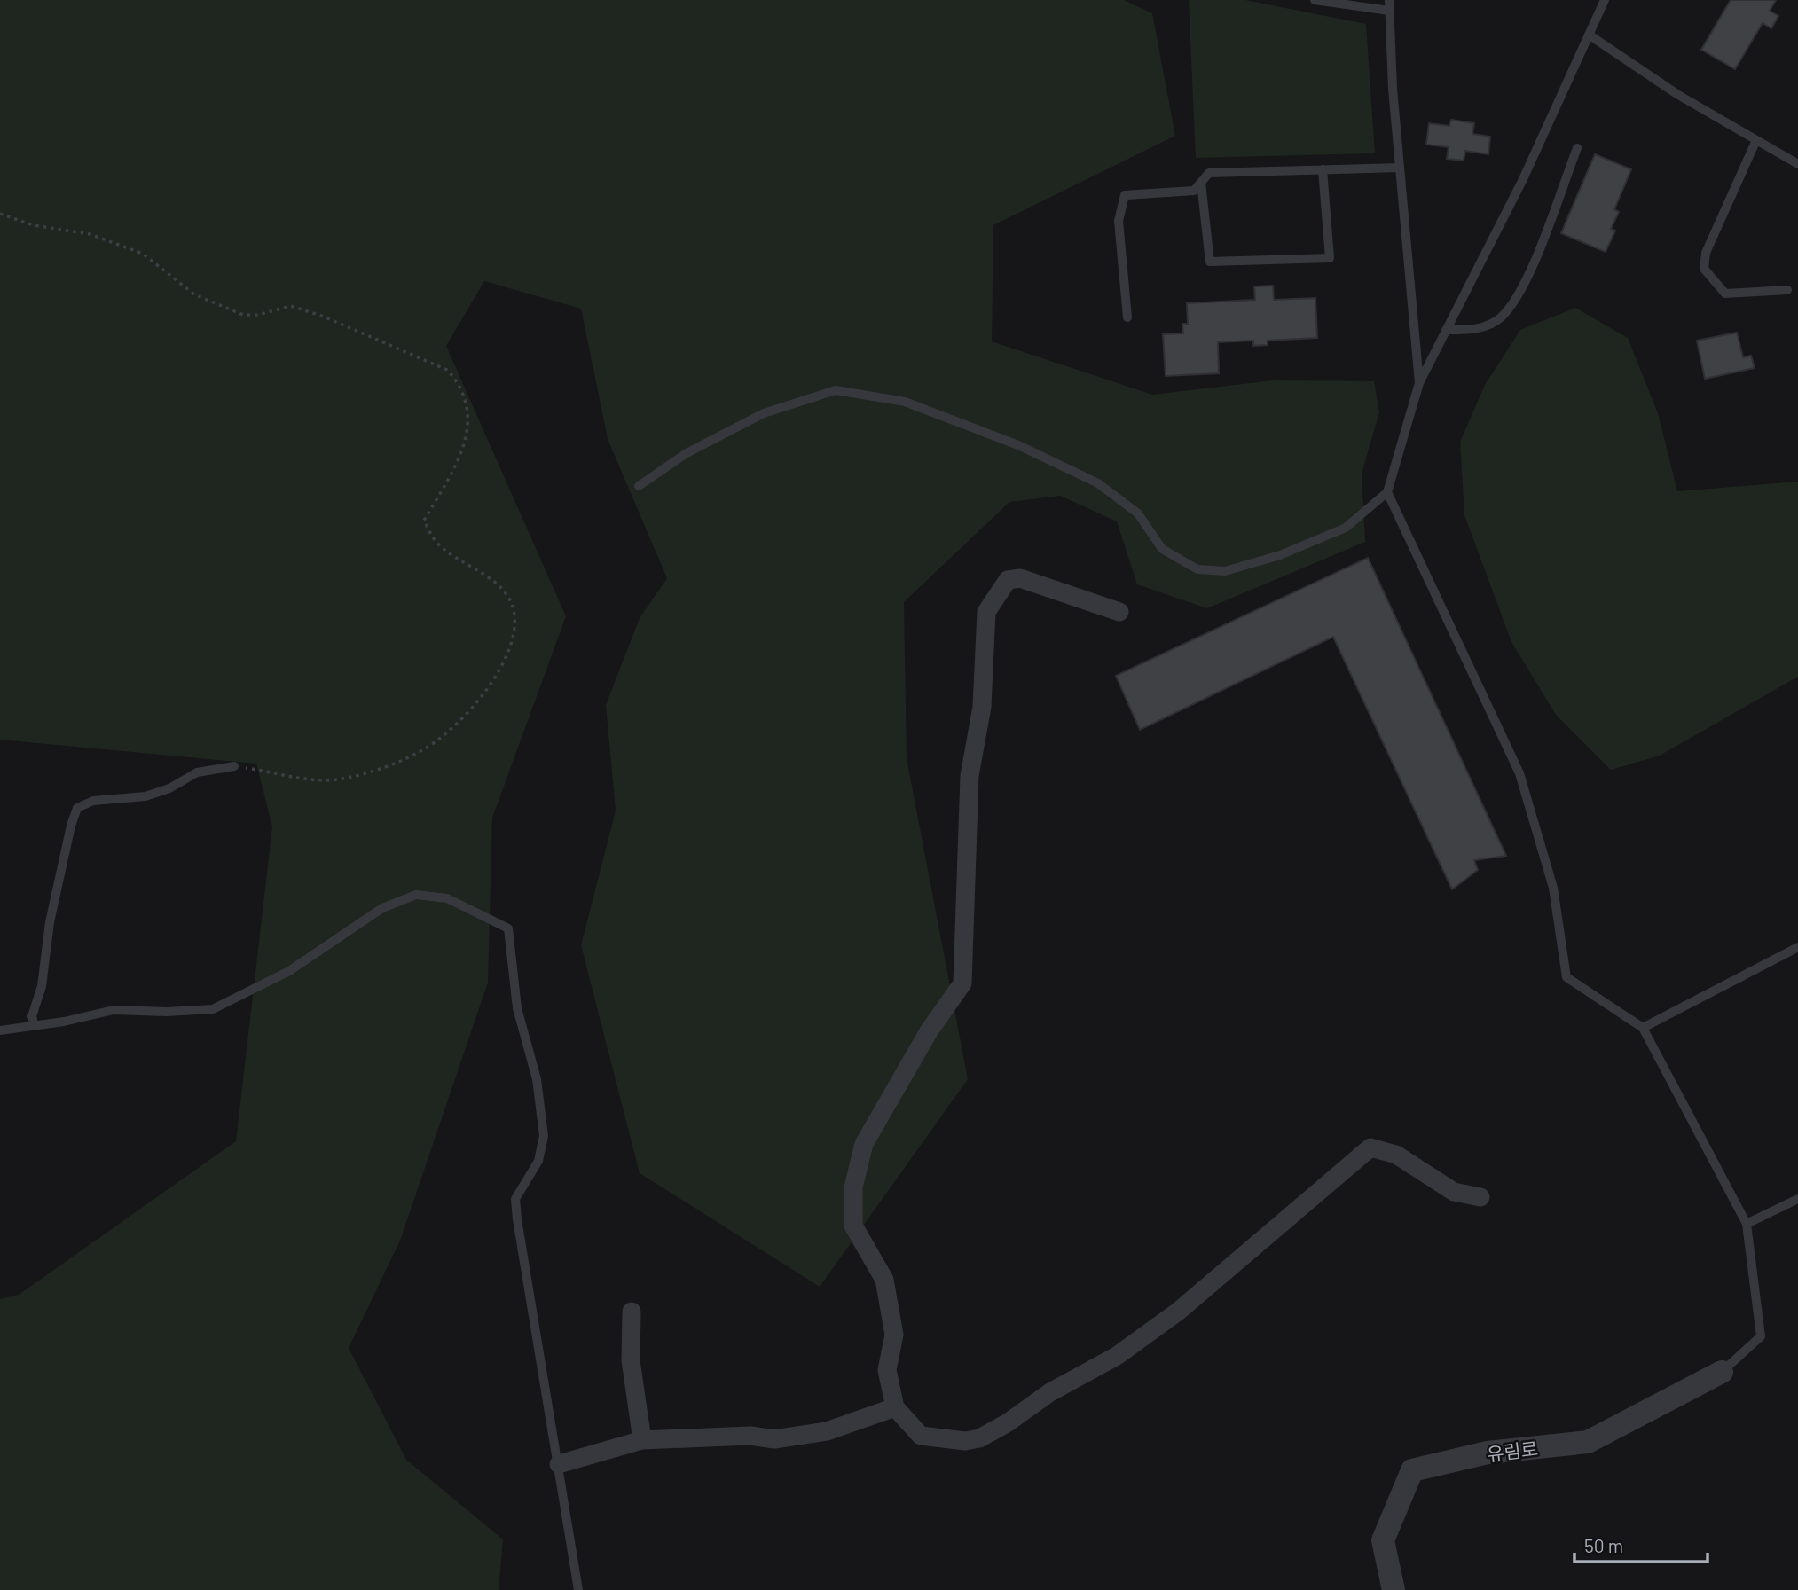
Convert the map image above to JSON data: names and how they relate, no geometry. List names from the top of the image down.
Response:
{
  "streets": {
    "street": ["유림로"]
  },
  "scale_bar": "50 m"
}
